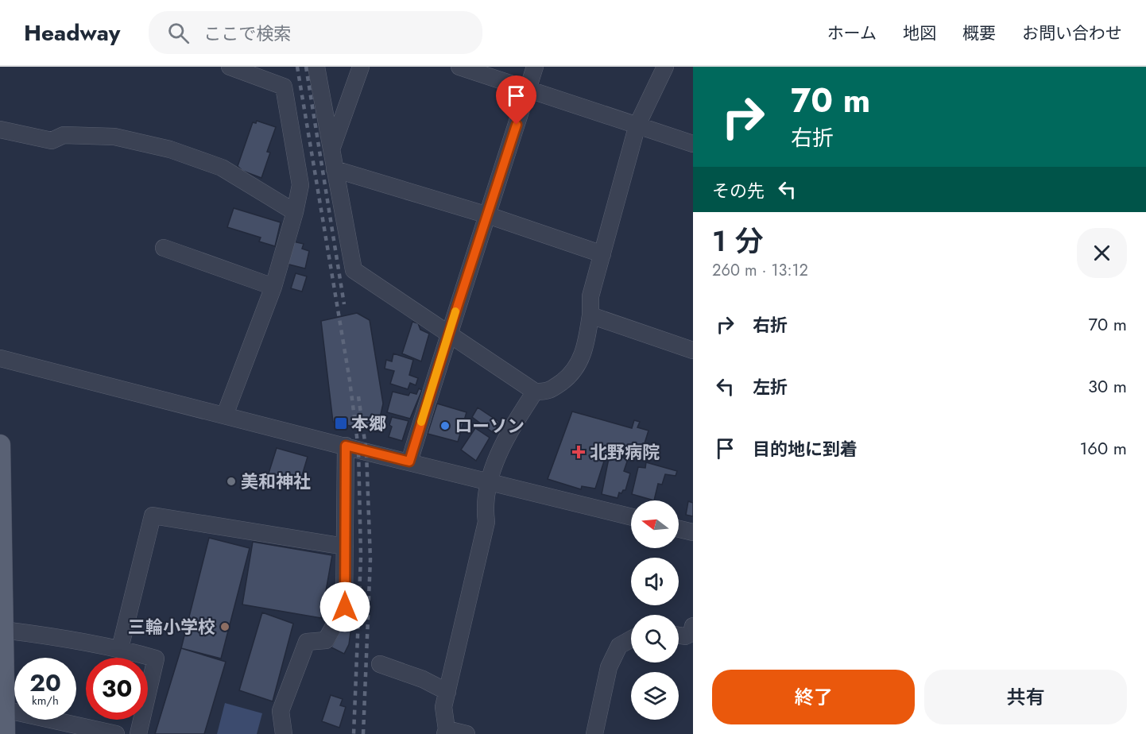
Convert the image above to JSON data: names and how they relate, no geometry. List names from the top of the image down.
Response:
{
  "places": {
    "transit": ["本郷"],
    "other": ["ローソン", "美和神社", "三輪小学校"],
    "health": ["北野病院"]
  },
  "north": "left",
  "page": {
    "header": "Headway",
    "search": "ここで検索",
    "nav": [
      "ホーム",
      "地図",
      "概要",
      "お問い合わせ"
    ],
    "turn": ["70 m", "右折"],
    "then": "その先",
    "heading": ["1 分", "260 m · 13:12"],
    "list": [
      {
        "name": "右折",
        "value": "70 m"
      },
      {
        "name": "左折",
        "value": "30 m"
      },
      {
        "name": "目的地に到着",
        "value": "160 m"
      }
    ],
    "speed": "20 km/h",
    "limit": "30",
    "buttons": ["終了", "共有"]
  }
}
